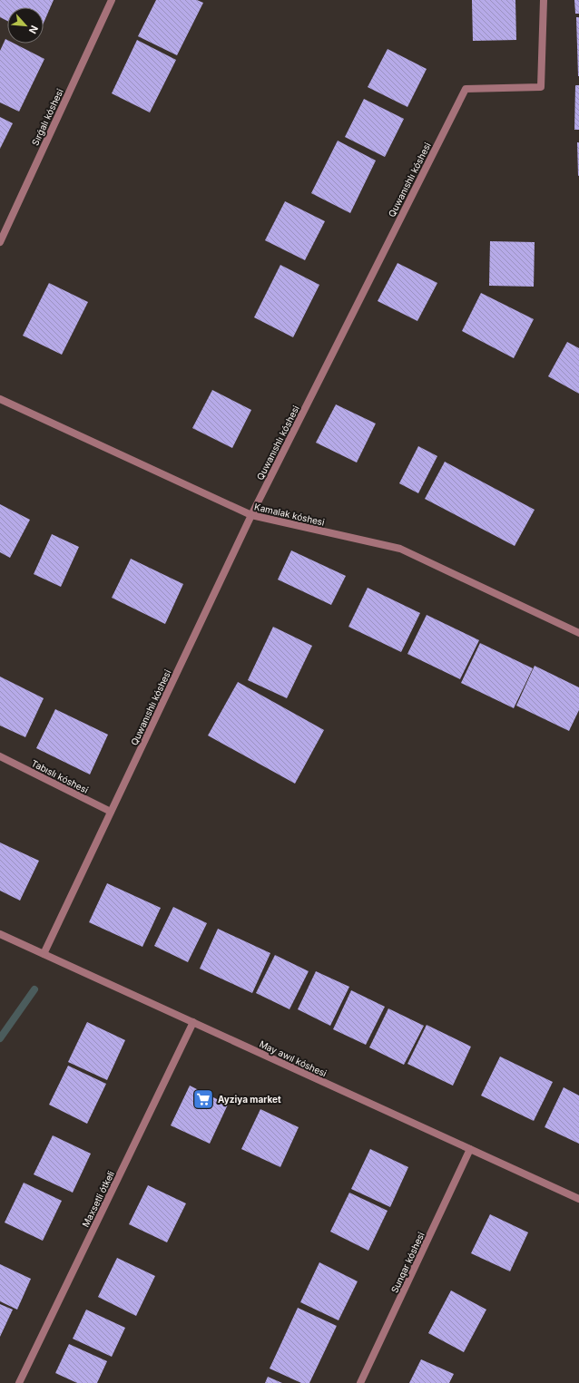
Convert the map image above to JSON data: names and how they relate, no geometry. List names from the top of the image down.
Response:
{
  "streets": {
    "street": [
      "Sırǵalı kóshesi",
      "Quwanıshlı kóshesi",
      "Kamalak kóshesi",
      "Tabıslı kóshesi",
      "May awıl kóshesi",
      "Maxsetli ótkeli",
      "Sunqar kóshesi"
    ]
  },
  "crossings": [
    ["Quwanıshlı kóshesi", "Kamalak kóshesi"],
    ["Quwanıshlı kóshesi", "Tabıslı kóshesi"],
    ["Quwanıshlı kóshesi", "May awıl kóshesi"],
    ["May awıl kóshesi", "Maxsetli ótkeli"],
    ["May awıl kóshesi", "Sunqar kóshesi"]
  ],
  "places": {
    "supermarket": ["Ayziya market"]
  },
  "north": "bottom right"
}
